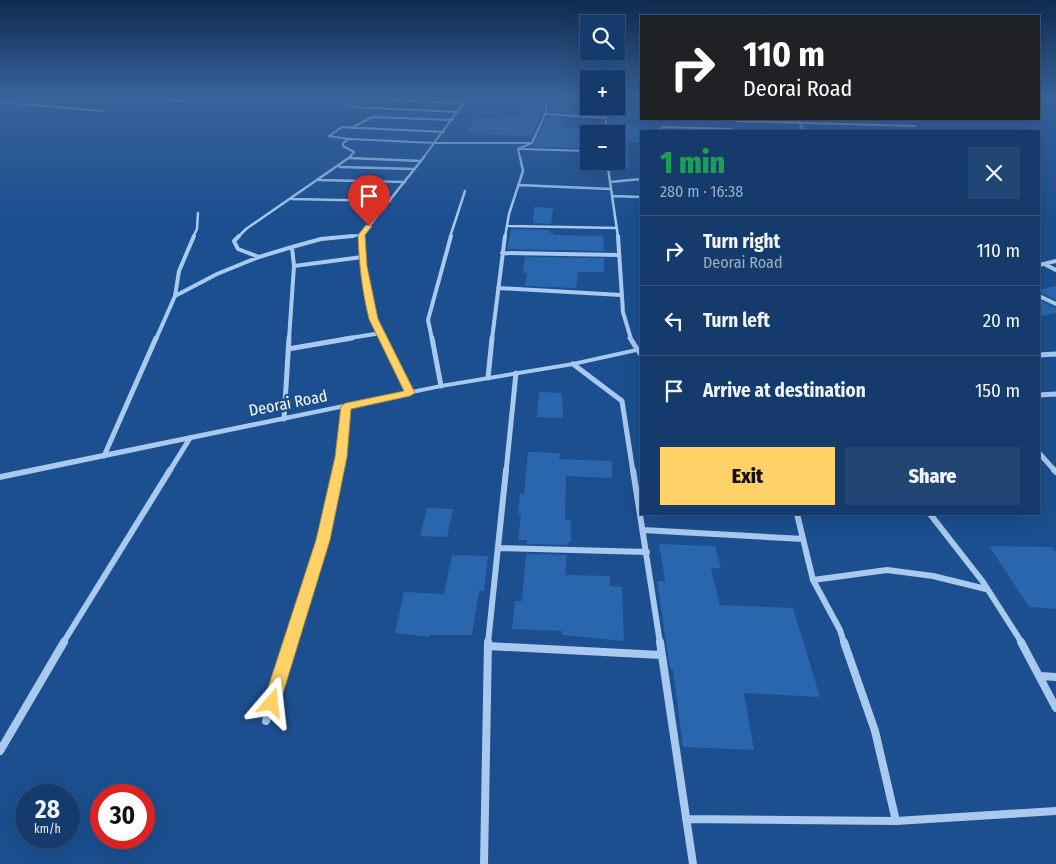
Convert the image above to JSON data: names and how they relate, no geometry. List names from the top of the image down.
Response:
{
  "streets": {
    "street": ["Deorai Road"]
  },
  "page": {
    "map_buttons": ["+", "−"],
    "turn": ["110 m", "Deorai Road"],
    "heading": ["1 min", "280 m · 16:38"],
    "list": [
      {
        "name": "Turn right",
        "note": "Deorai Road",
        "value": "110 m"
      },
      {
        "name": "Turn left",
        "value": "20 m"
      },
      {
        "name": "Arrive at destination",
        "value": "150 m"
      }
    ],
    "buttons": ["Exit", "Share"],
    "speed": "28 km/h",
    "limit": "30"
  }
}
